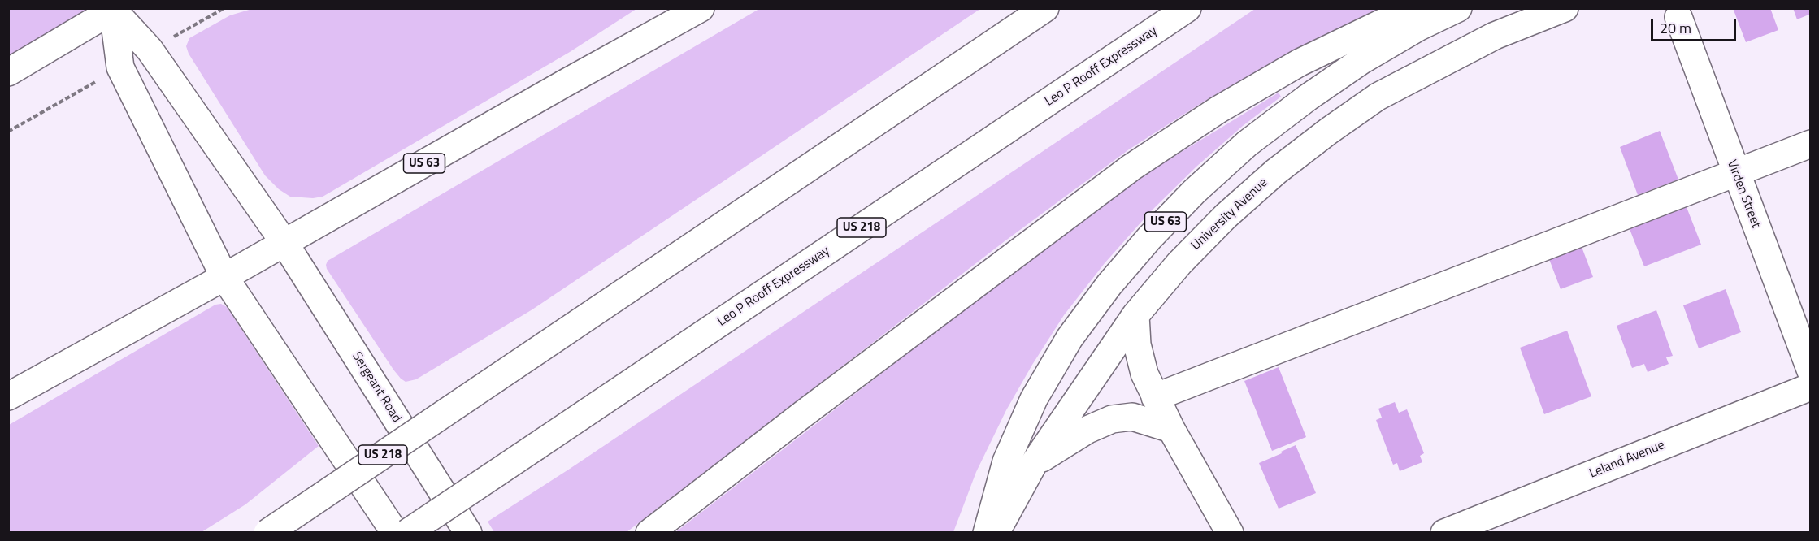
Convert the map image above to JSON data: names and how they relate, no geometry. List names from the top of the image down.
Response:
{
  "streets": {
    "main road": [
      "Leo P Rooff Expressway",
      "US 63",
      "Virden Street",
      "University Avenue",
      "US 218",
      "Sergeant Road",
      "Leland Avenue"
    ]
  },
  "crossings": [
    ["US 63", "Sergeant Road"]
  ],
  "scale_bar": "20 m"
}
